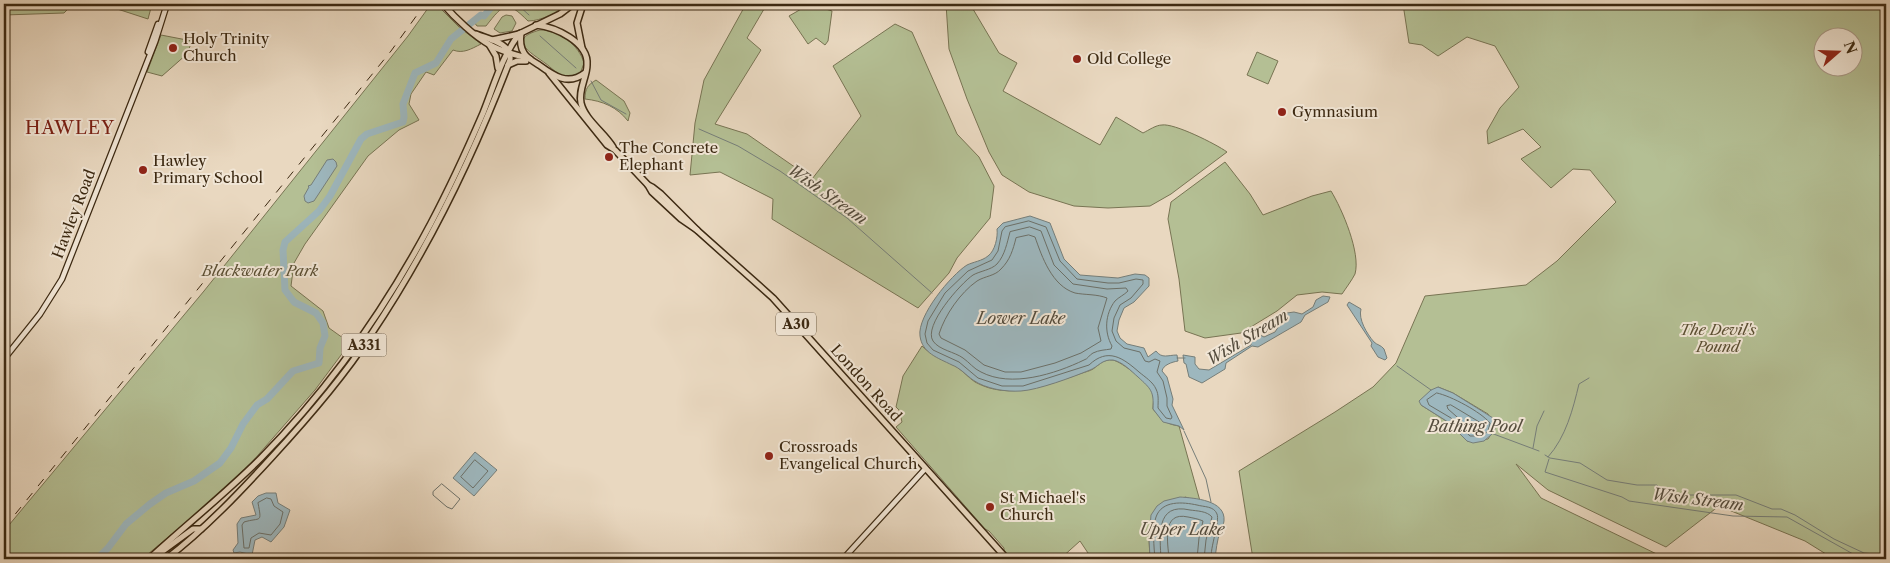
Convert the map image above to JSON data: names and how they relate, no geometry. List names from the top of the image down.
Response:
{
  "streets": {
    "main road": [
      "Hawley Road",
      "A30",
      "A331",
      "London Road"
    ]
  },
  "districts": ["HAWLEY"],
  "water": [
    "Wish Stream",
    "Lower Lake",
    "Bathing Pool",
    "Upper Lake"
  ],
  "parks": ["Blackwater Park", "The Devil's Pound"],
  "places": [
    "Holy Trinity Church",
    "Old College",
    "Gymnasium",
    "The Concrete Elephant",
    "Hawley Primary School",
    "Crossroads Evangelical Church",
    "St Michael's Church"
  ],
  "north": "right"
}
